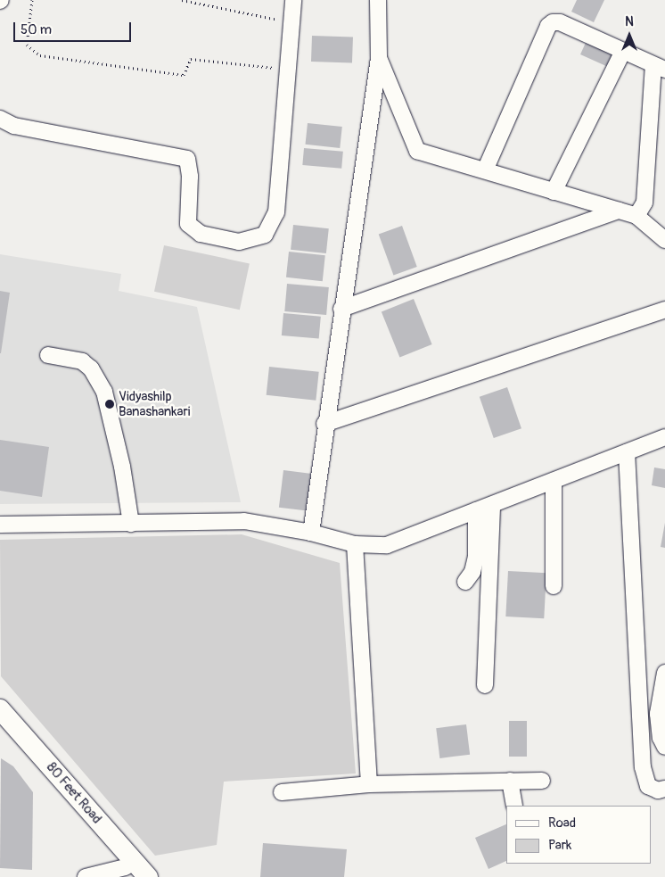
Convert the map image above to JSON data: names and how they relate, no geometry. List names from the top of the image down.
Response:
{
  "streets": {
    "main road": ["80 Feet Road"]
  },
  "places": ["Vidyashilp Banashankari"],
  "legend": ["Road", "Park"],
  "scale_bar": "50 m",
  "north": "top"
}
